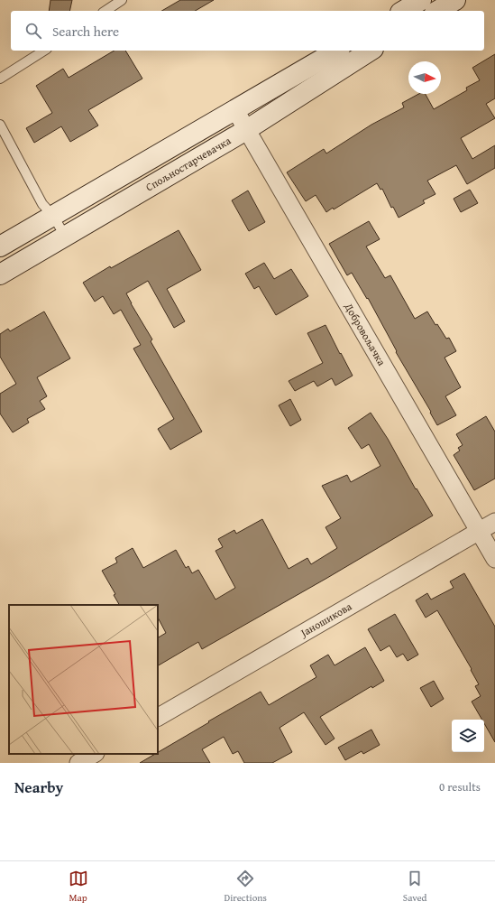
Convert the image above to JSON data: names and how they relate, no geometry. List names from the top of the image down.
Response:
{
  "streets": {
    "street": ["Спољностарчевачка", "Добровољачка", "Јаношикова"]
  },
  "crossings": [
    ["Спољностарчевачка", "Добровољачка"],
    ["Добровољачка", "Јаношикова"]
  ],
  "north": "right",
  "page": {
    "search": "Search here",
    "heading": ["Nearby", "0 results"],
    "nav": ["Map", "Directions", "Saved"]
  }
}
